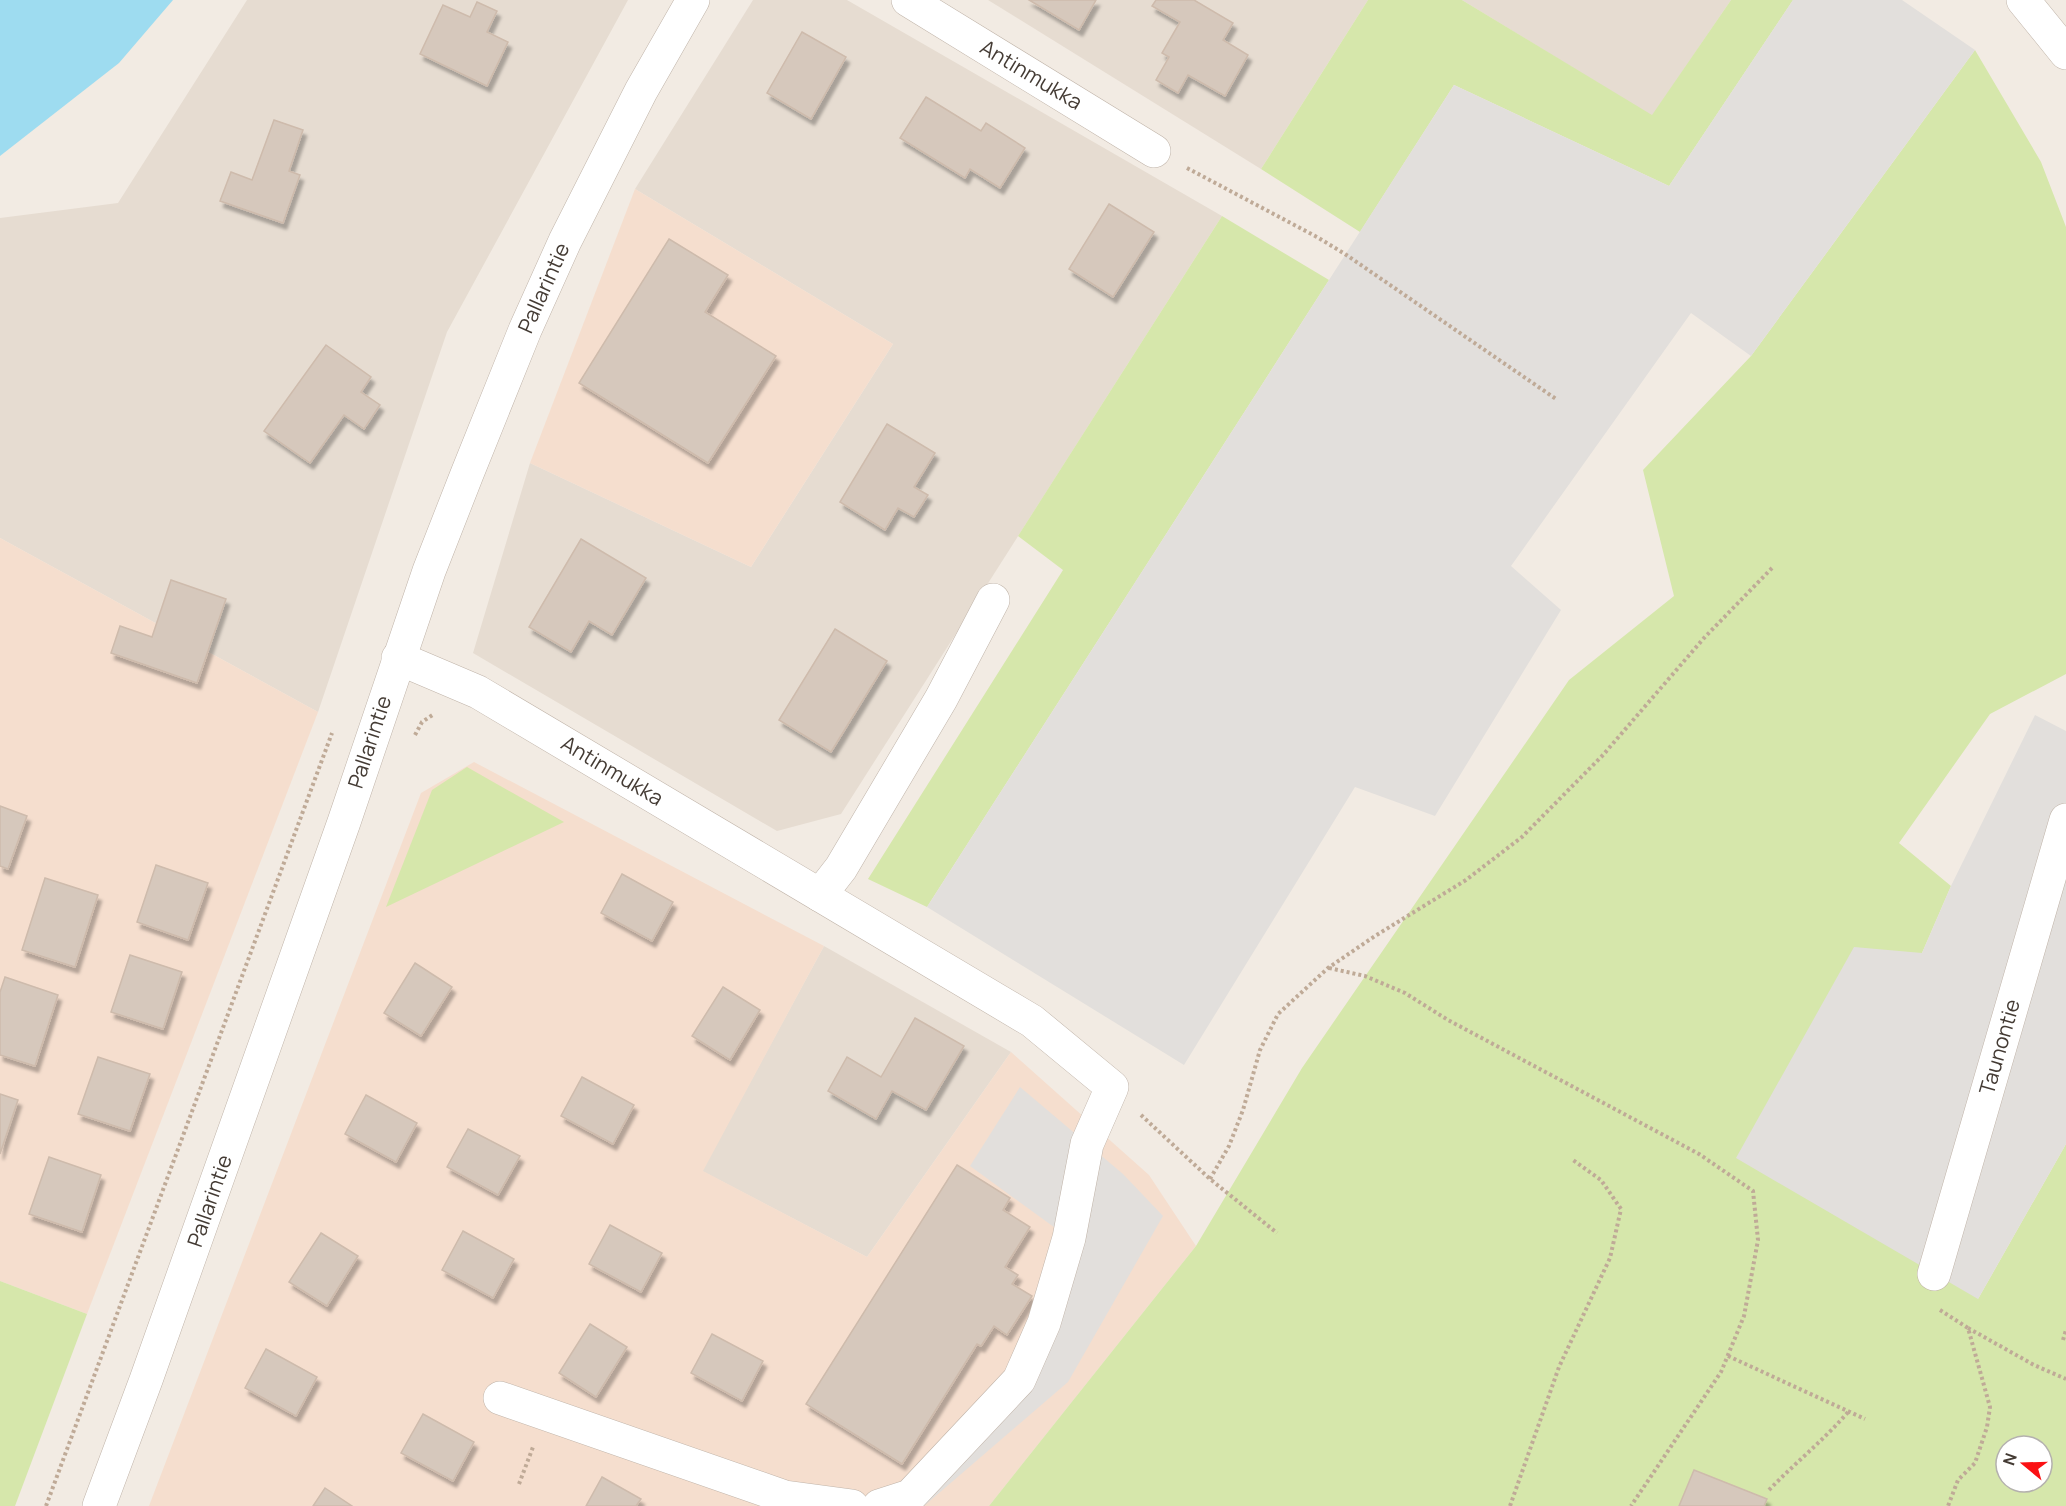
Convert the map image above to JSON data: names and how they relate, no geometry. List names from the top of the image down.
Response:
{
  "streets": {
    "street": ["Antinmukka", "Pallarintie", "Taunontie"]
  },
  "crossings": [
    ["Antinmukka", "Pallarintie"]
  ],
  "north": "left"
}
